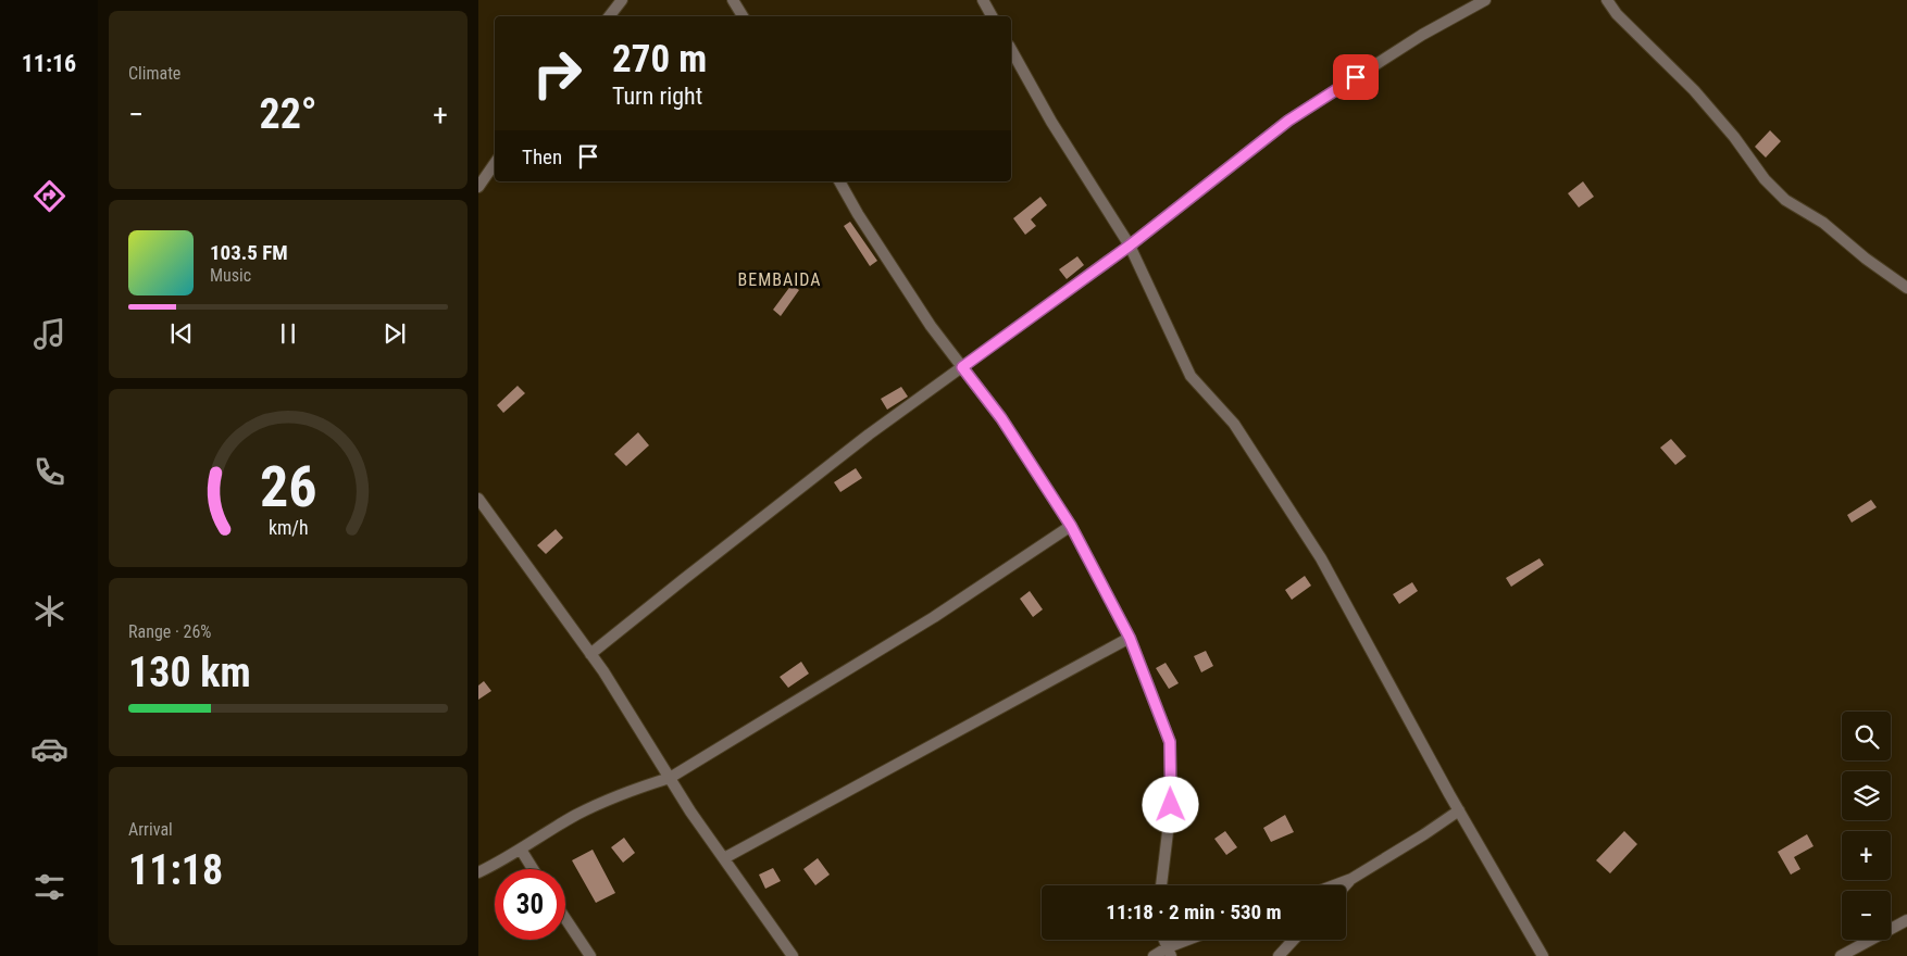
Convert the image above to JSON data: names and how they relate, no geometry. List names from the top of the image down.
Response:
{
  "districts": ["BEMBAIDA"],
  "page": {
    "tabs": "11:16",
    "tile": [
      "Climate",
      ["Range · 26%", "130 km"],
      ["Arrival", "11:18"]
    ],
    "turn": ["270 m", "Turn right"],
    "heat": ["−", "22°", "+"],
    "then": "Then",
    "song": ["103.5 FM", "Music"],
    "map_buttons": ["+", "−"],
    "limit": "30",
    "trip": "11:18 · 2 min · 530 m",
    "gauge": ["26", "km/h"]
  }
}
